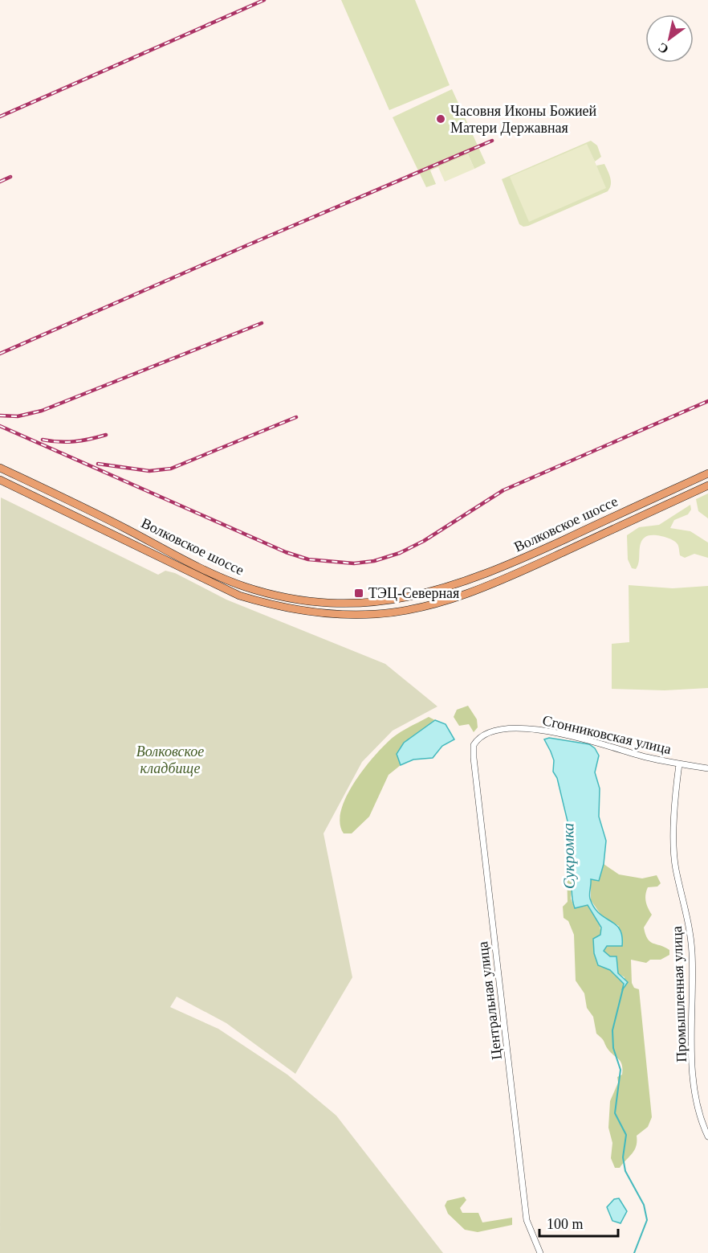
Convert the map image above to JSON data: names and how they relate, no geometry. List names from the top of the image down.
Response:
{
  "streets": {
    "main road": ["Волковское шоссе"],
    "street": ["Сгонниковская улица", "Промышленная улица", "Центральная улица"]
  },
  "crossings": [
    ["Сгонниковская улица", "Промышленная улица"],
    ["Сгонниковская улица", "Центральная улица"]
  ],
  "water": ["Сукромка"],
  "parks": ["Волковское кладбище"],
  "places": {
    "other": ["Часовня Иконы Божией Матери Державная"],
    "transit": ["ТЭЦ-Северная"]
  },
  "scale_bar": "100 m",
  "north": "bottom left"
}
